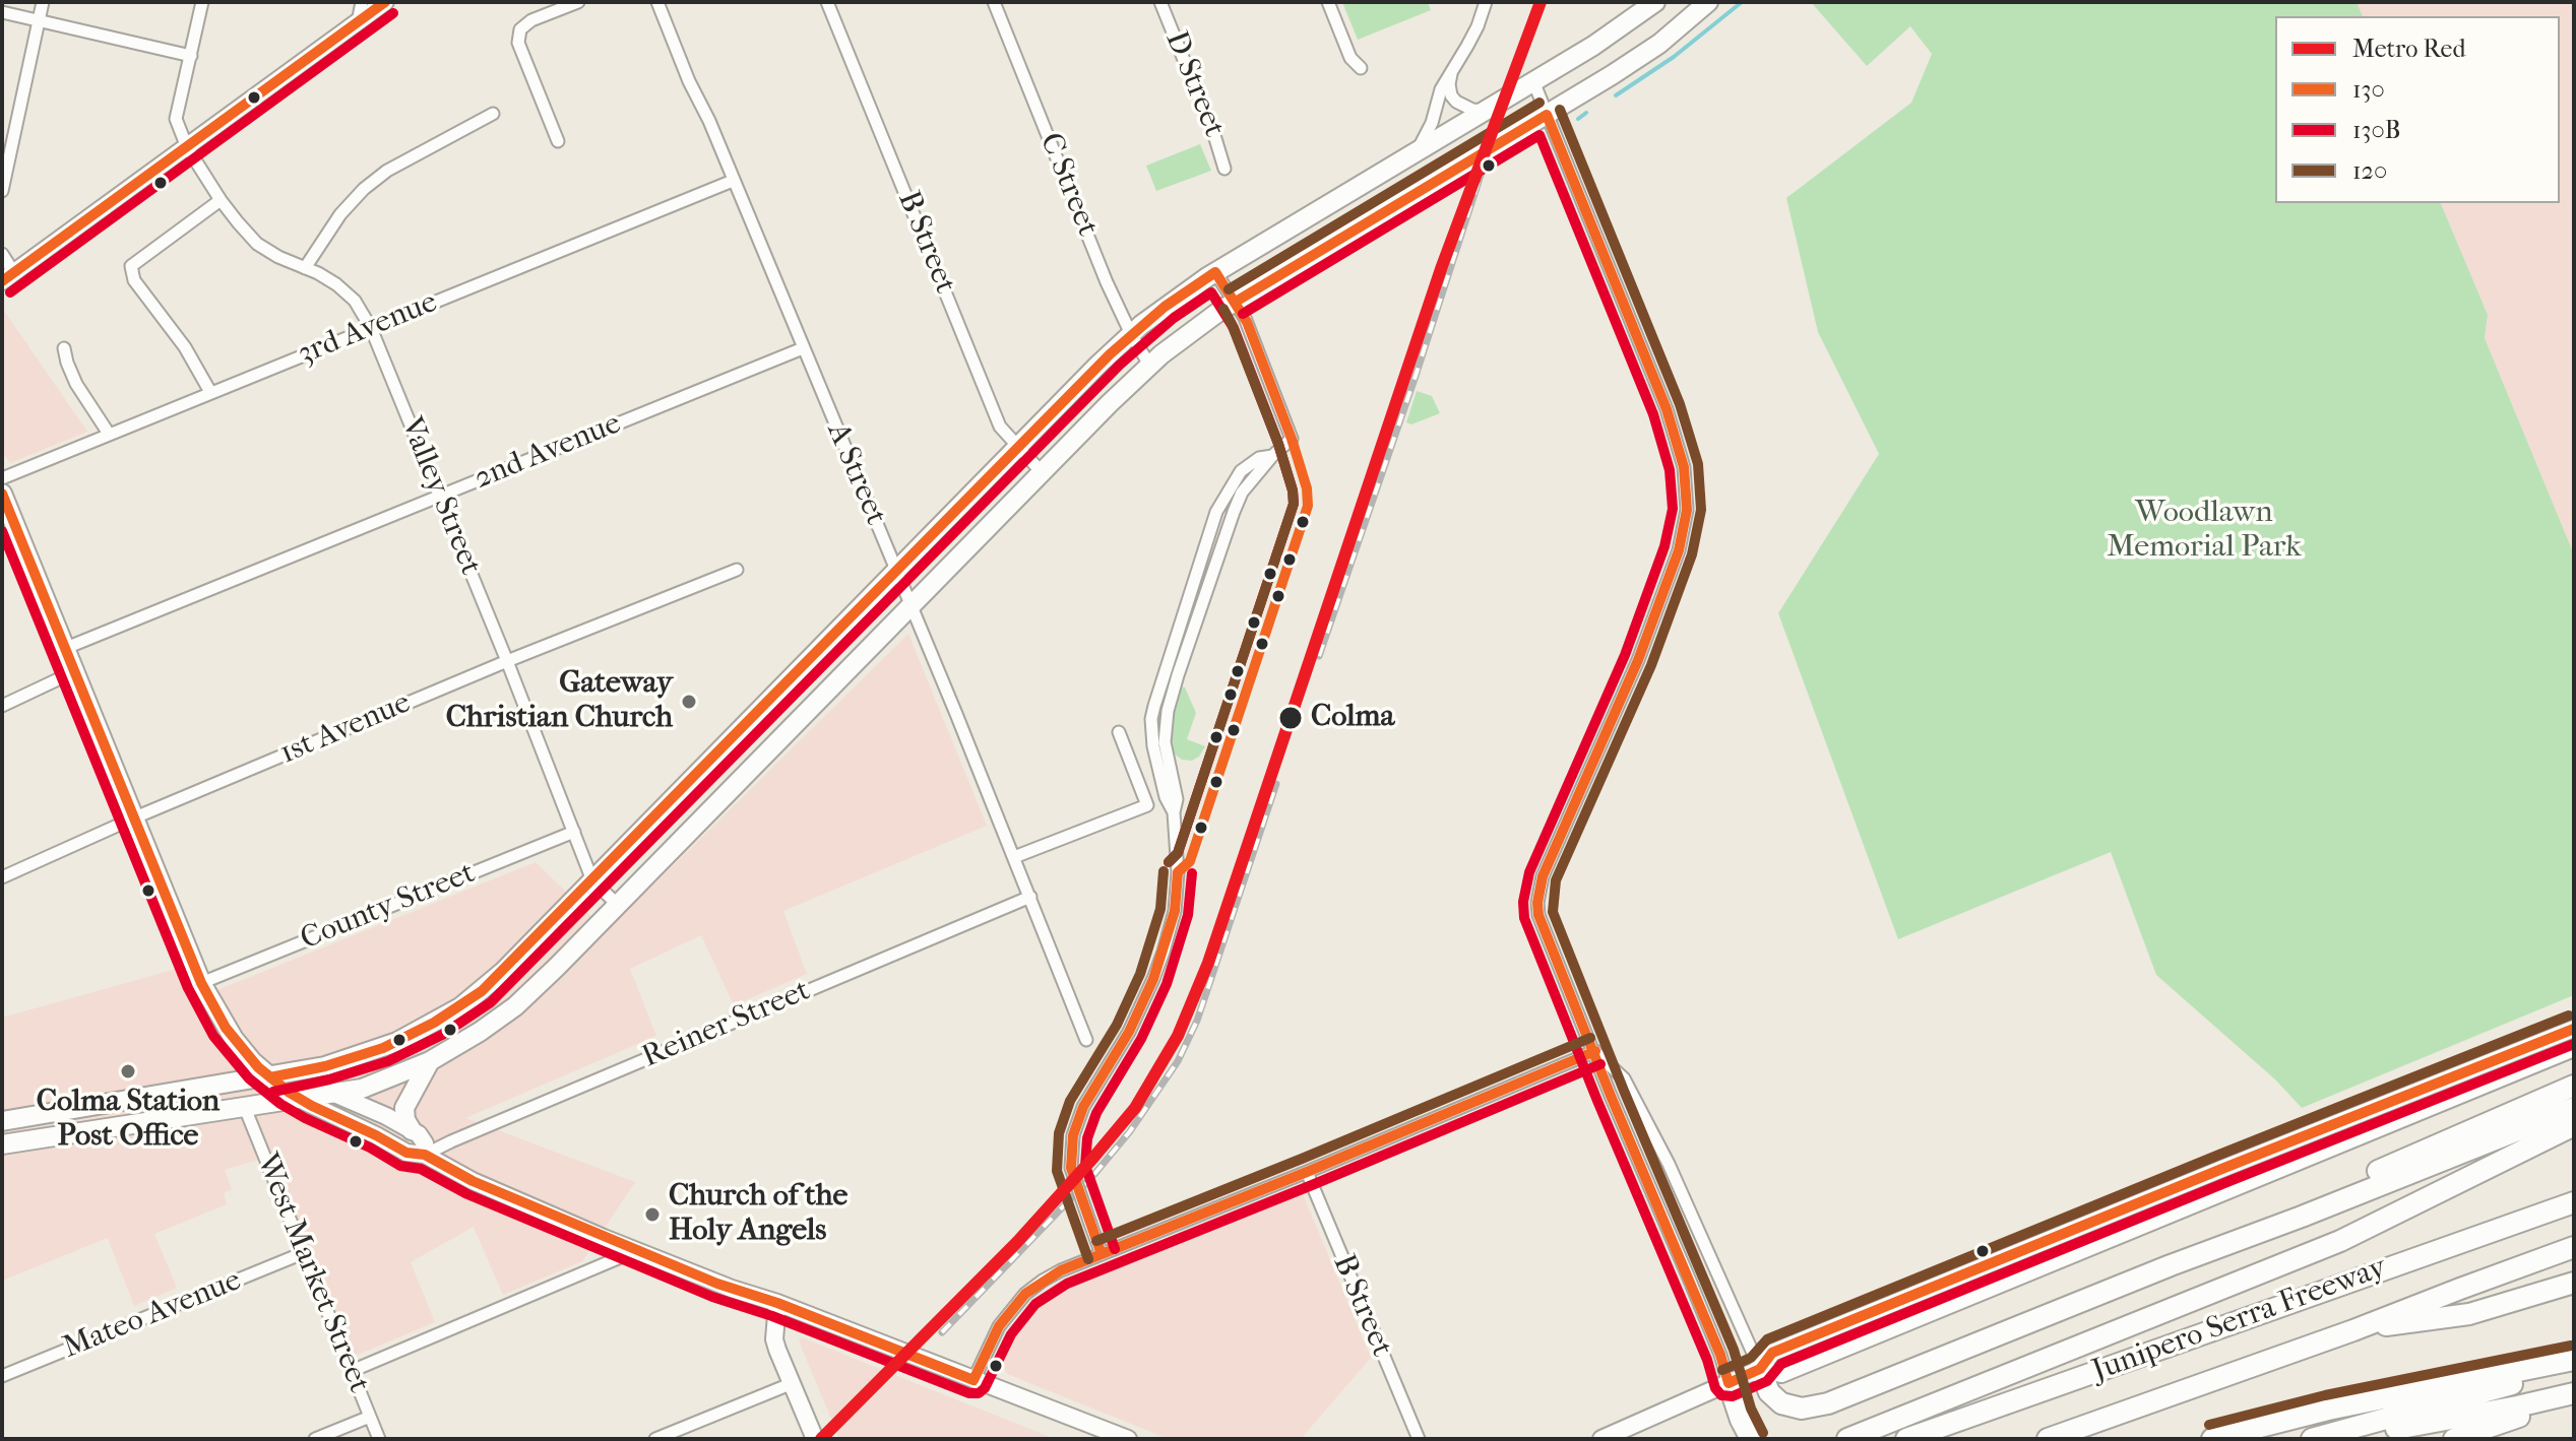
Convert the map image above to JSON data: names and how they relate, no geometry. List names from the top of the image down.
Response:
{
  "streets": {
    "highway": ["Junipero Serra Freeway"],
    "street": [
      "D Street",
      "C Street",
      "B Street",
      "3rd Avenue",
      "2nd Avenue",
      "A Street",
      "Valley Street",
      "1st Avenue",
      "County Street",
      "Reiner Street",
      "West Market Street",
      "Mateo Avenue"
    ]
  },
  "crossings": [
    ["3rd Avenue", "A Street"],
    ["3rd Avenue", "Valley Street"],
    ["2nd Avenue", "A Street"],
    ["2nd Avenue", "Valley Street"],
    ["A Street", "Reiner Street"],
    ["Valley Street", "1st Avenue"],
    ["Valley Street", "County Street"],
    ["West Market Street", "Mateo Avenue"]
  ],
  "parks": ["Woodlawn Memorial Park"],
  "places": [
    "Gateway Christian Church",
    "Colma",
    "Colma Station Post Office",
    "Church of the Holy Angels"
  ],
  "lines": [
    "metro line Red",
    "transit line 130",
    "transit line 130B",
    "transit line 120"
  ],
  "legend": [
    "Metro Red",
    "130",
    "130B",
    "120"
  ]
}
